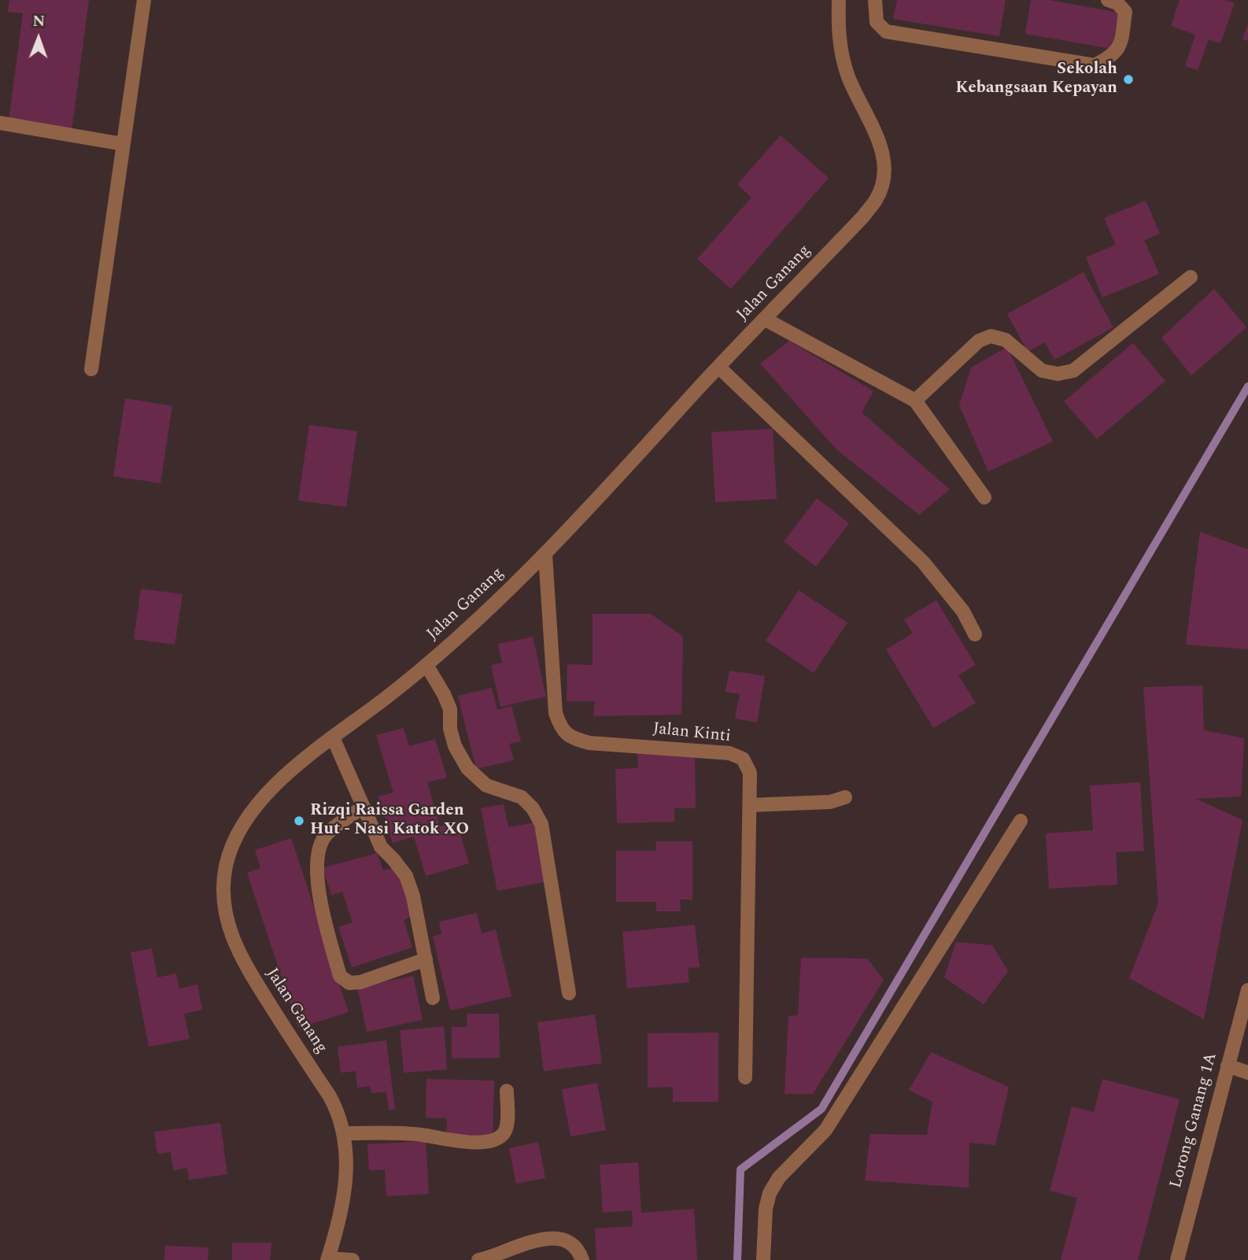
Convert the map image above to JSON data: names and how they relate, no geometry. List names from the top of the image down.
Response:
{
  "streets": {
    "street": ["Jalan Ganang", "Jalan Kinti", "Lorong Ganang 1A"]
  },
  "crossings": [
    ["Jalan Ganang", "Jalan Kinti"]
  ],
  "places": ["Sekolah Kebangsaan Kepayan", "Rizqi Raissa Garden Hut - Nasi Katok XO"],
  "north": "top"
}
